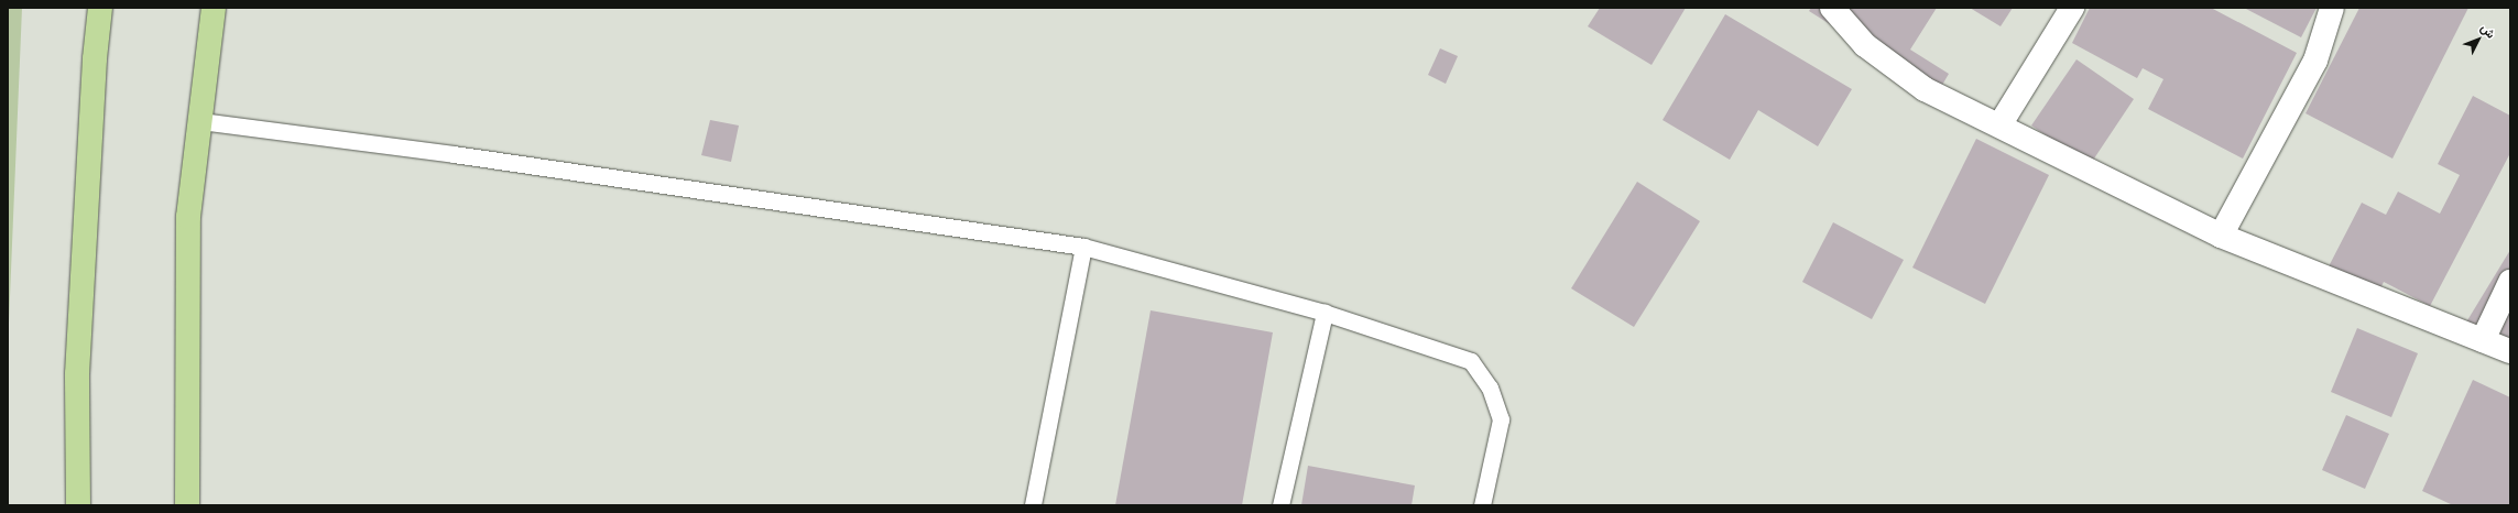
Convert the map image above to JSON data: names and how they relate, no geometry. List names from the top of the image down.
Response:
{
  "north": "top right"
}
